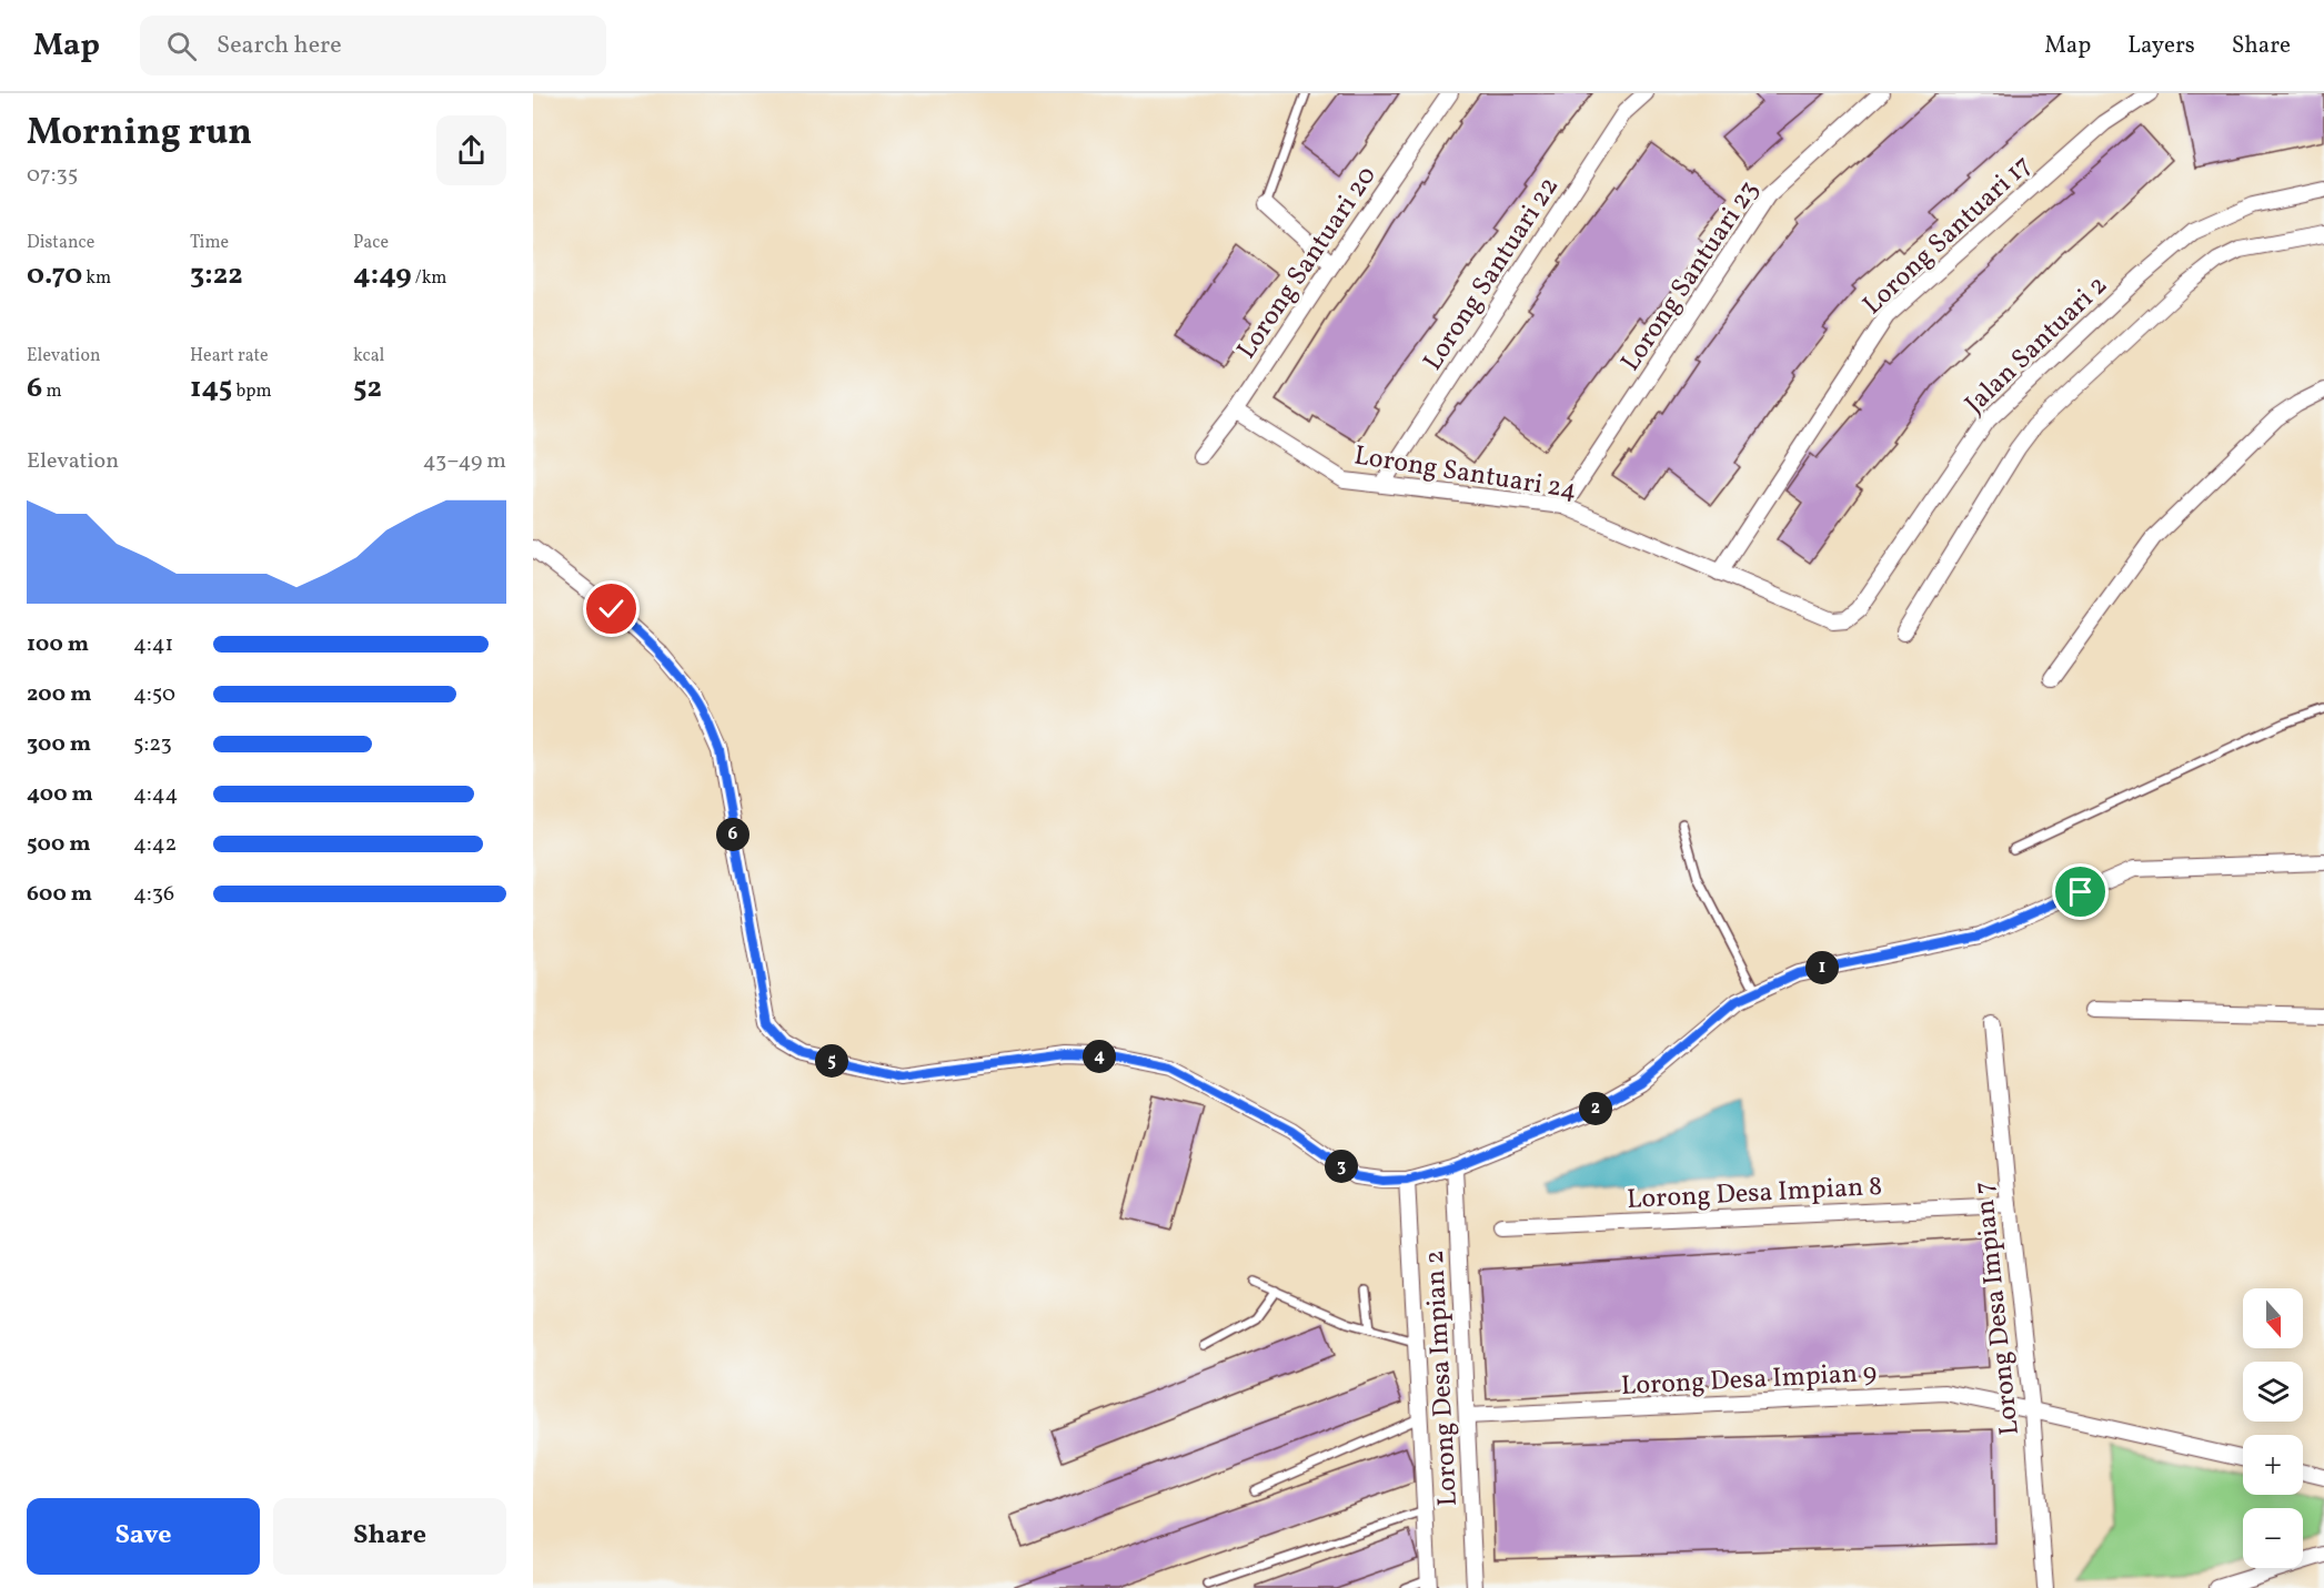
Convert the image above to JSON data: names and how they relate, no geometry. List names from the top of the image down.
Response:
{
  "streets": {
    "street": [
      "Lorong Santuari 17",
      "Lorong Santuari 20",
      "Lorong Santuari 22",
      "Lorong Santuari 23",
      "Jalan Santuari 2",
      "Lorong Santuari 24",
      "Lorong Desa Impian 8",
      "Lorong Desa Impian 7",
      "Lorong Desa Impian 2",
      "Lorong Desa Impian 9"
    ]
  },
  "crossings": [
    ["Lorong Santuari 17", "Lorong Santuari 24"],
    ["Lorong Santuari 20", "Lorong Santuari 24"],
    ["Lorong Santuari 22", "Lorong Santuari 24"],
    ["Lorong Santuari 23", "Lorong Santuari 24"],
    ["Jalan Santuari 2", "Lorong Santuari 24"],
    ["Lorong Desa Impian 8", "Lorong Desa Impian 7"],
    ["Lorong Desa Impian 7", "Lorong Desa Impian 9"],
    ["Lorong Desa Impian 2", "Lorong Desa Impian 9"]
  ],
  "north": "bottom",
  "page": {
    "header": "Map",
    "search": "Search here",
    "nav": ["Map", "Layers", "Share"],
    "heading": ["Morning run", "07:35"],
    "stats": [
      ["Distance", "0.70 km"],
      ["Time", "3:22"],
      ["Pace", "4:49 /km"],
      ["Elevation", "6 m"],
      ["Heart rate", "145 bpm"],
      ["kcal", "52"]
    ],
    "chart": ["Elevation", "43–49 m"],
    "list": [
      {
        "name": "100 m",
        "note": "4:41"
      },
      {
        "name": "200 m",
        "note": "4:50"
      },
      {
        "name": "300 m",
        "note": "5:23"
      },
      {
        "name": "400 m",
        "note": "4:44"
      },
      {
        "name": "500 m",
        "note": "4:42"
      },
      {
        "name": "600 m",
        "note": "4:36"
      }
    ],
    "pins": [
      "6",
      "1",
      "4",
      "5",
      "2",
      "3"
    ],
    "map_buttons": ["+", "−"],
    "buttons": ["Save", "Share"]
  }
}
